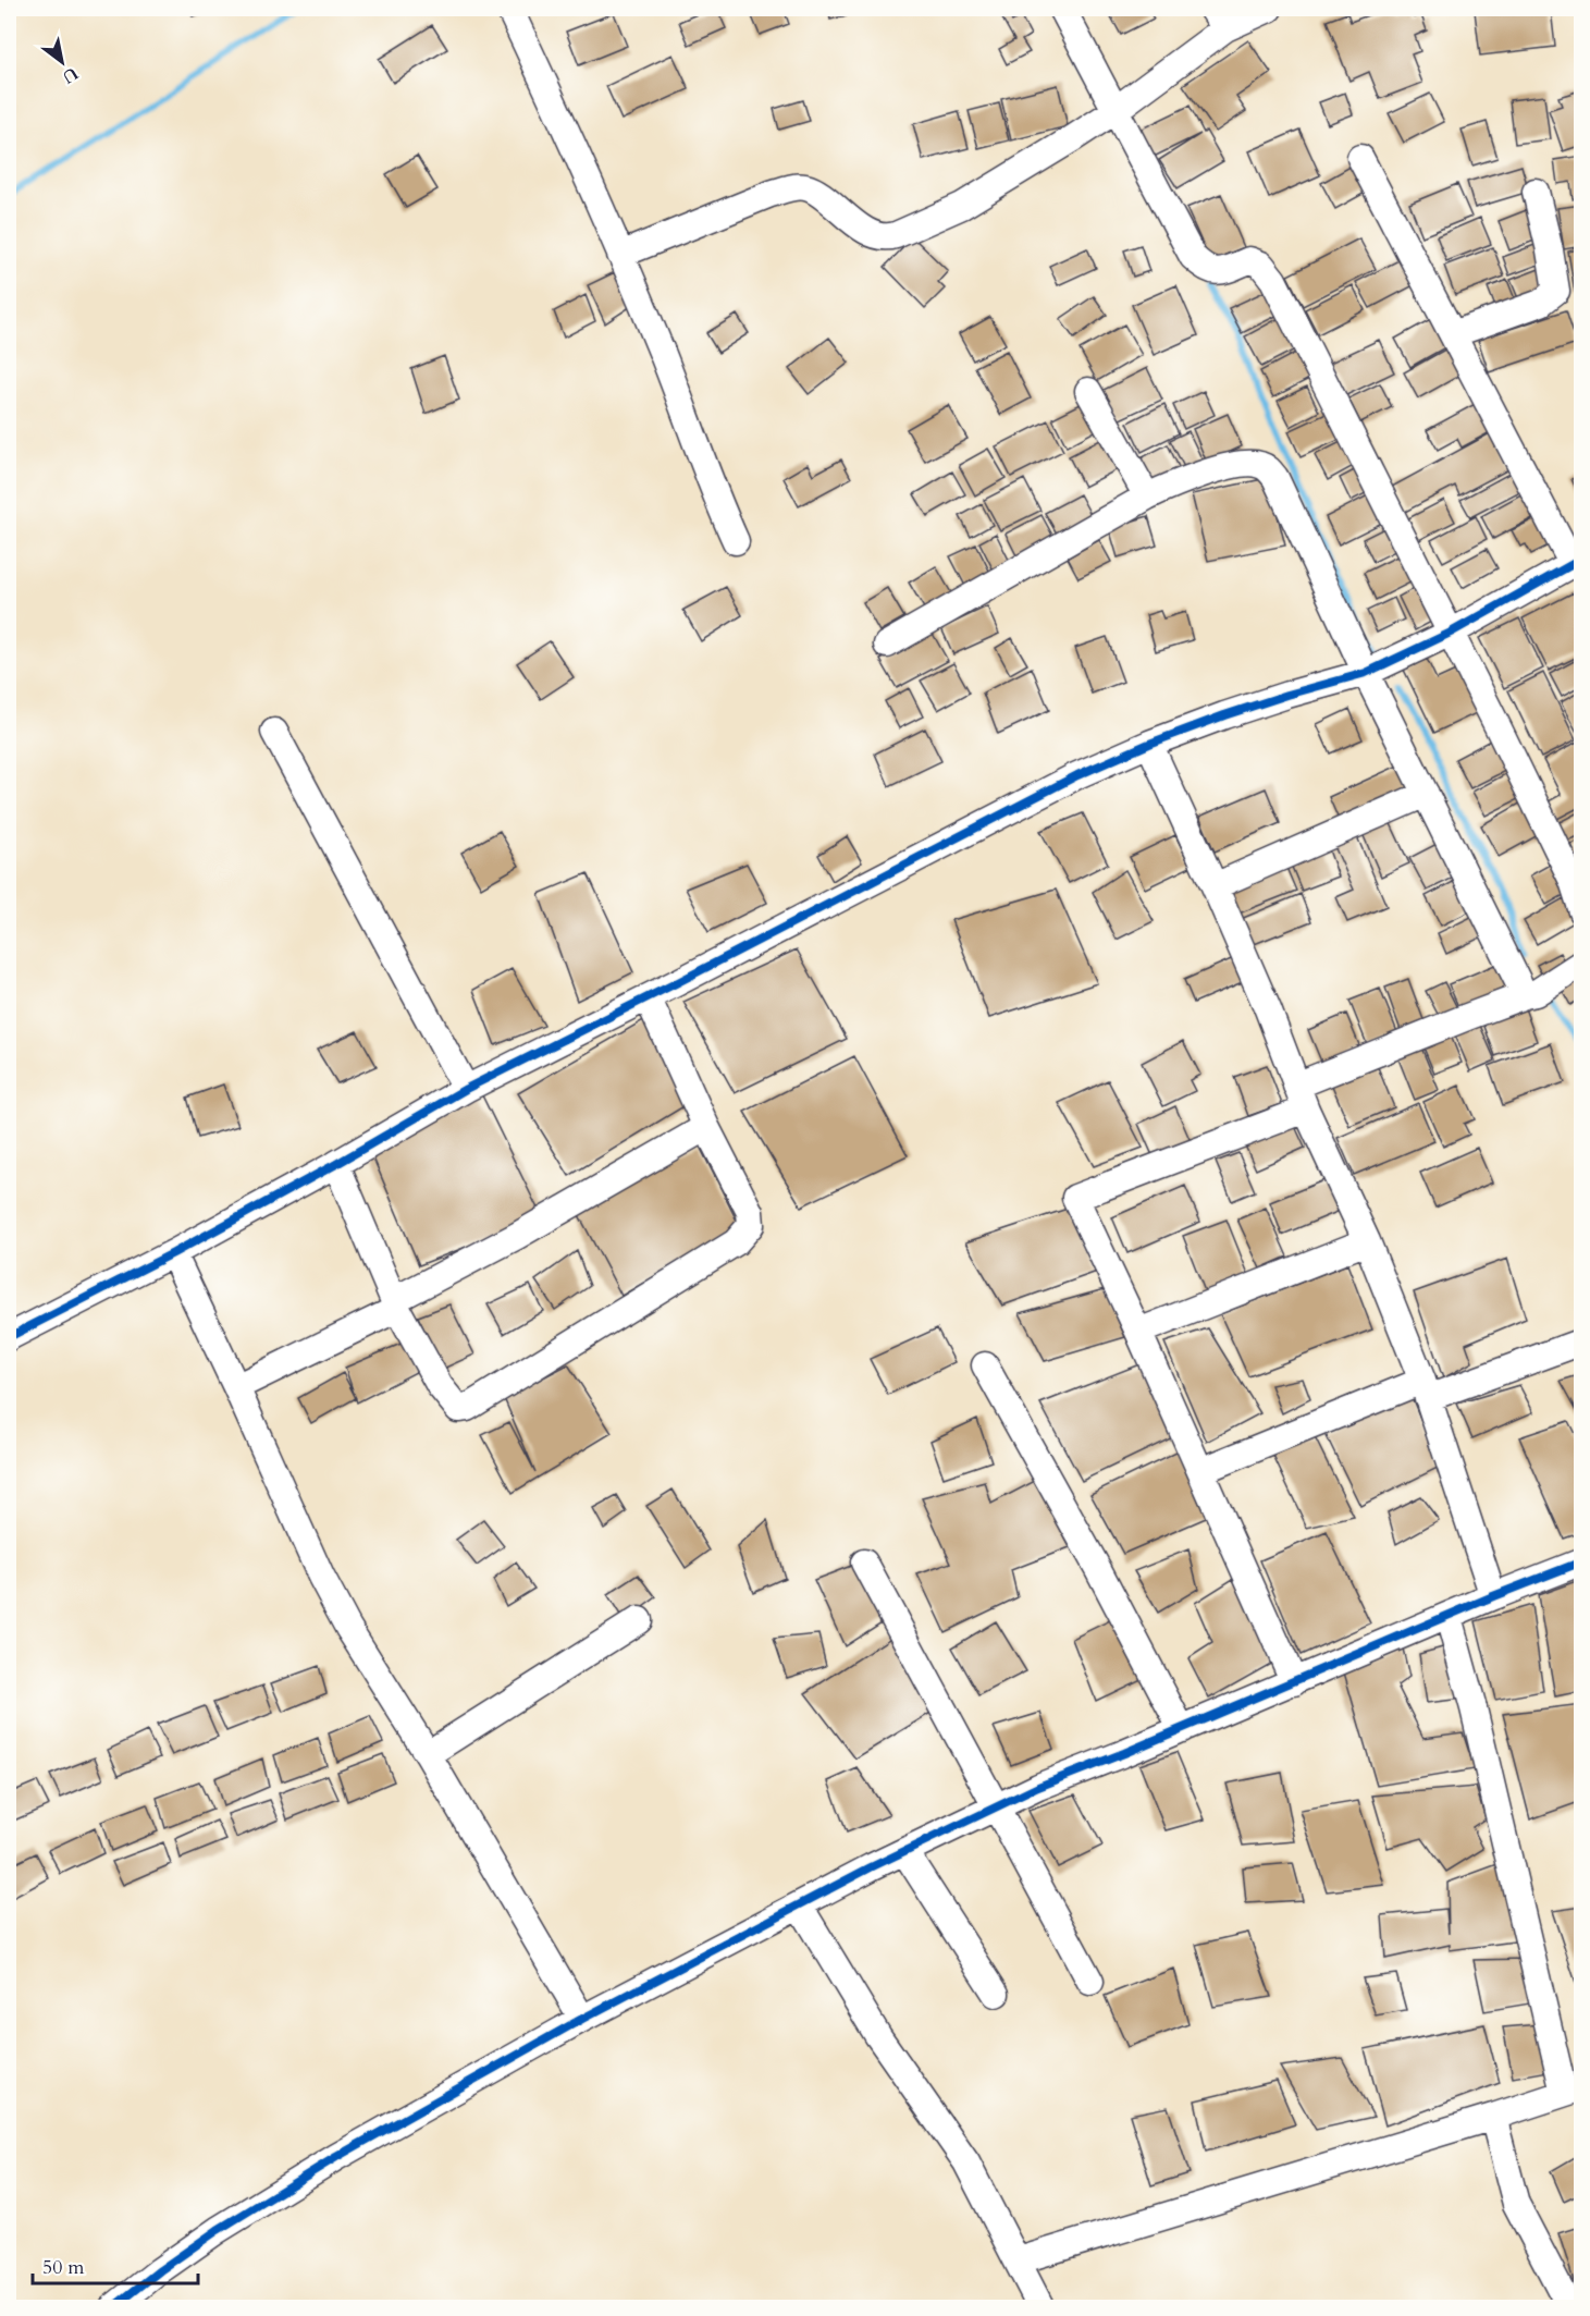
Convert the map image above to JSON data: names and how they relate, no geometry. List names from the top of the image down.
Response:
{
  "scale_bar": "50 m",
  "north": "bottom right"
}
